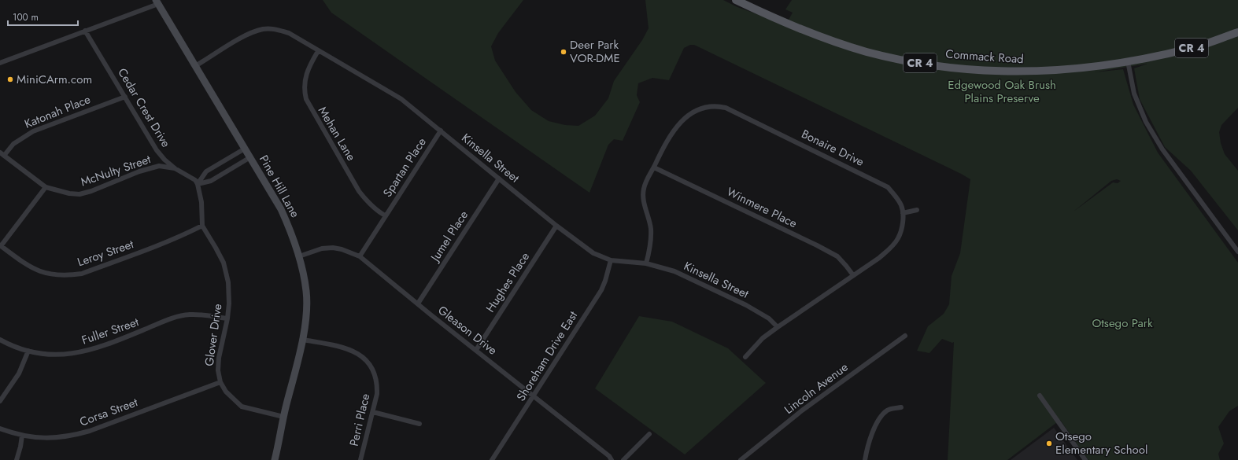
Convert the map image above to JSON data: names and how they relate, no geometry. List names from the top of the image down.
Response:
{
  "streets": {
    "main road": ["CR 4", "Commack Road"],
    "street": [
      "Cedar Crest Drive",
      "Katonah Place",
      "Mehan Lane",
      "Bonaire Drive",
      "Kinsella Street",
      "Spartan Place",
      "McNulty Street",
      "Pine Hill Lane",
      "Winmere Place",
      "Jumel Place",
      "Leroy Street",
      "Hughes Place",
      "Gleason Drive",
      "Fuller Street",
      "Glover Drive",
      "Shoreham Drive East",
      "Lincoln Avenue",
      "Corsa Street",
      "Perri Place"
    ]
  },
  "crossings": [
    ["Cedar Crest Drive", "Katonah Place"],
    ["Cedar Crest Drive", "McNulty Street"],
    ["Cedar Crest Drive", "Glover Drive"],
    ["Katonah Place", "McNulty Street"],
    ["Mehan Lane", "Kinsella Street"],
    ["Mehan Lane", "Spartan Place"],
    ["Bonaire Drive", "Kinsella Street"],
    ["Bonaire Drive", "Winmere Place"],
    ["Kinsella Street", "Spartan Place"],
    ["Kinsella Street", "Pine Hill Lane"],
    ["Kinsella Street", "Jumel Place"],
    ["Kinsella Street", "Hughes Place"],
    ["Kinsella Street", "Shoreham Drive East"],
    ["Spartan Place", "Gleason Drive"],
    ["Pine Hill Lane", "Gleason Drive"],
    ["Pine Hill Lane", "Glover Drive"],
    ["Pine Hill Lane", "Perri Place"],
    ["Jumel Place", "Gleason Drive"],
    ["Leroy Street", "Glover Drive"],
    ["Hughes Place", "Gleason Drive"],
    ["Gleason Drive", "Shoreham Drive East"],
    ["Fuller Street", "Glover Drive"],
    ["Glover Drive", "Corsa Street"]
  ],
  "parks": ["Edgewood Oak Brush Plains Preserve", "Otsego Park"],
  "places": ["Deer Park VOR-DME", "MiniCArm.com", "Otsego Elementary School"],
  "scale_bar": "100 m"
}
